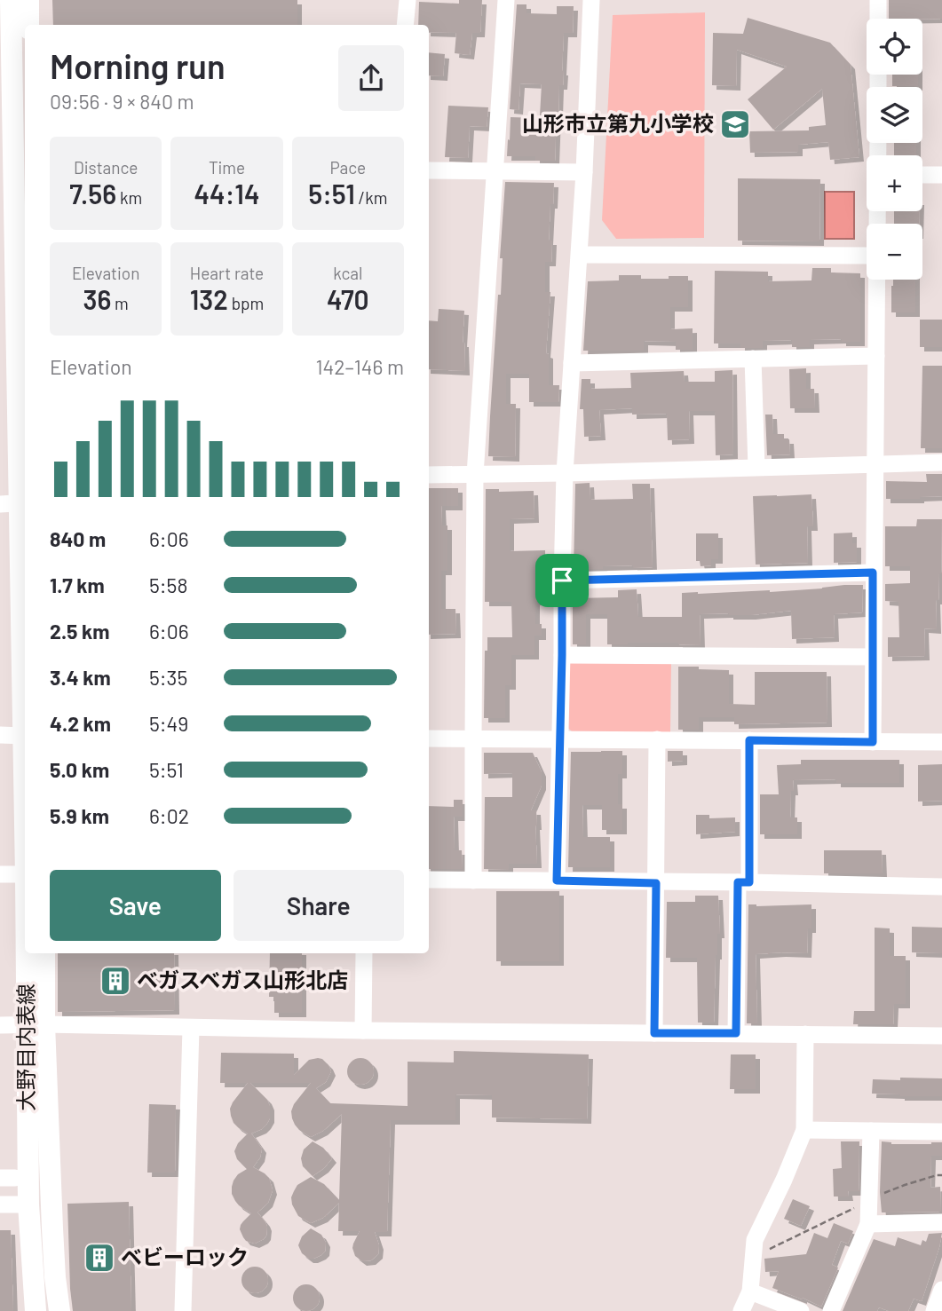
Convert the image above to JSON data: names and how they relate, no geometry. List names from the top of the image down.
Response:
{
  "streets": {
    "main road": ["大野目内表線"]
  },
  "places": {
    "school or university": ["山形市立第九小学校"],
    "building": ["ベガスベガス山形北店", "ベビーロック"]
  },
  "page": {
    "map_buttons": ["+", "−"],
    "heading": ["Morning run", "09:56 · 9 × 840 m"],
    "stats": [
      ["Distance", "7.56 km"],
      ["Time", "44:14"],
      ["Pace", "5:51 /km"],
      ["Elevation", "36 m"],
      ["Heart rate", "132 bpm"],
      ["kcal", "470"]
    ],
    "chart": ["Elevation", "142–146 m"],
    "list": [
      {
        "name": "840 m",
        "note": "6:06"
      },
      {
        "name": "1.7 km",
        "note": "5:58"
      },
      {
        "name": "2.5 km",
        "note": "6:06"
      },
      {
        "name": "3.4 km",
        "note": "5:35"
      },
      {
        "name": "4.2 km",
        "note": "5:49"
      },
      {
        "name": "5.0 km",
        "note": "5:51"
      },
      {
        "name": "5.9 km",
        "note": "6:02"
      }
    ],
    "buttons": ["Save", "Share"]
  }
}
